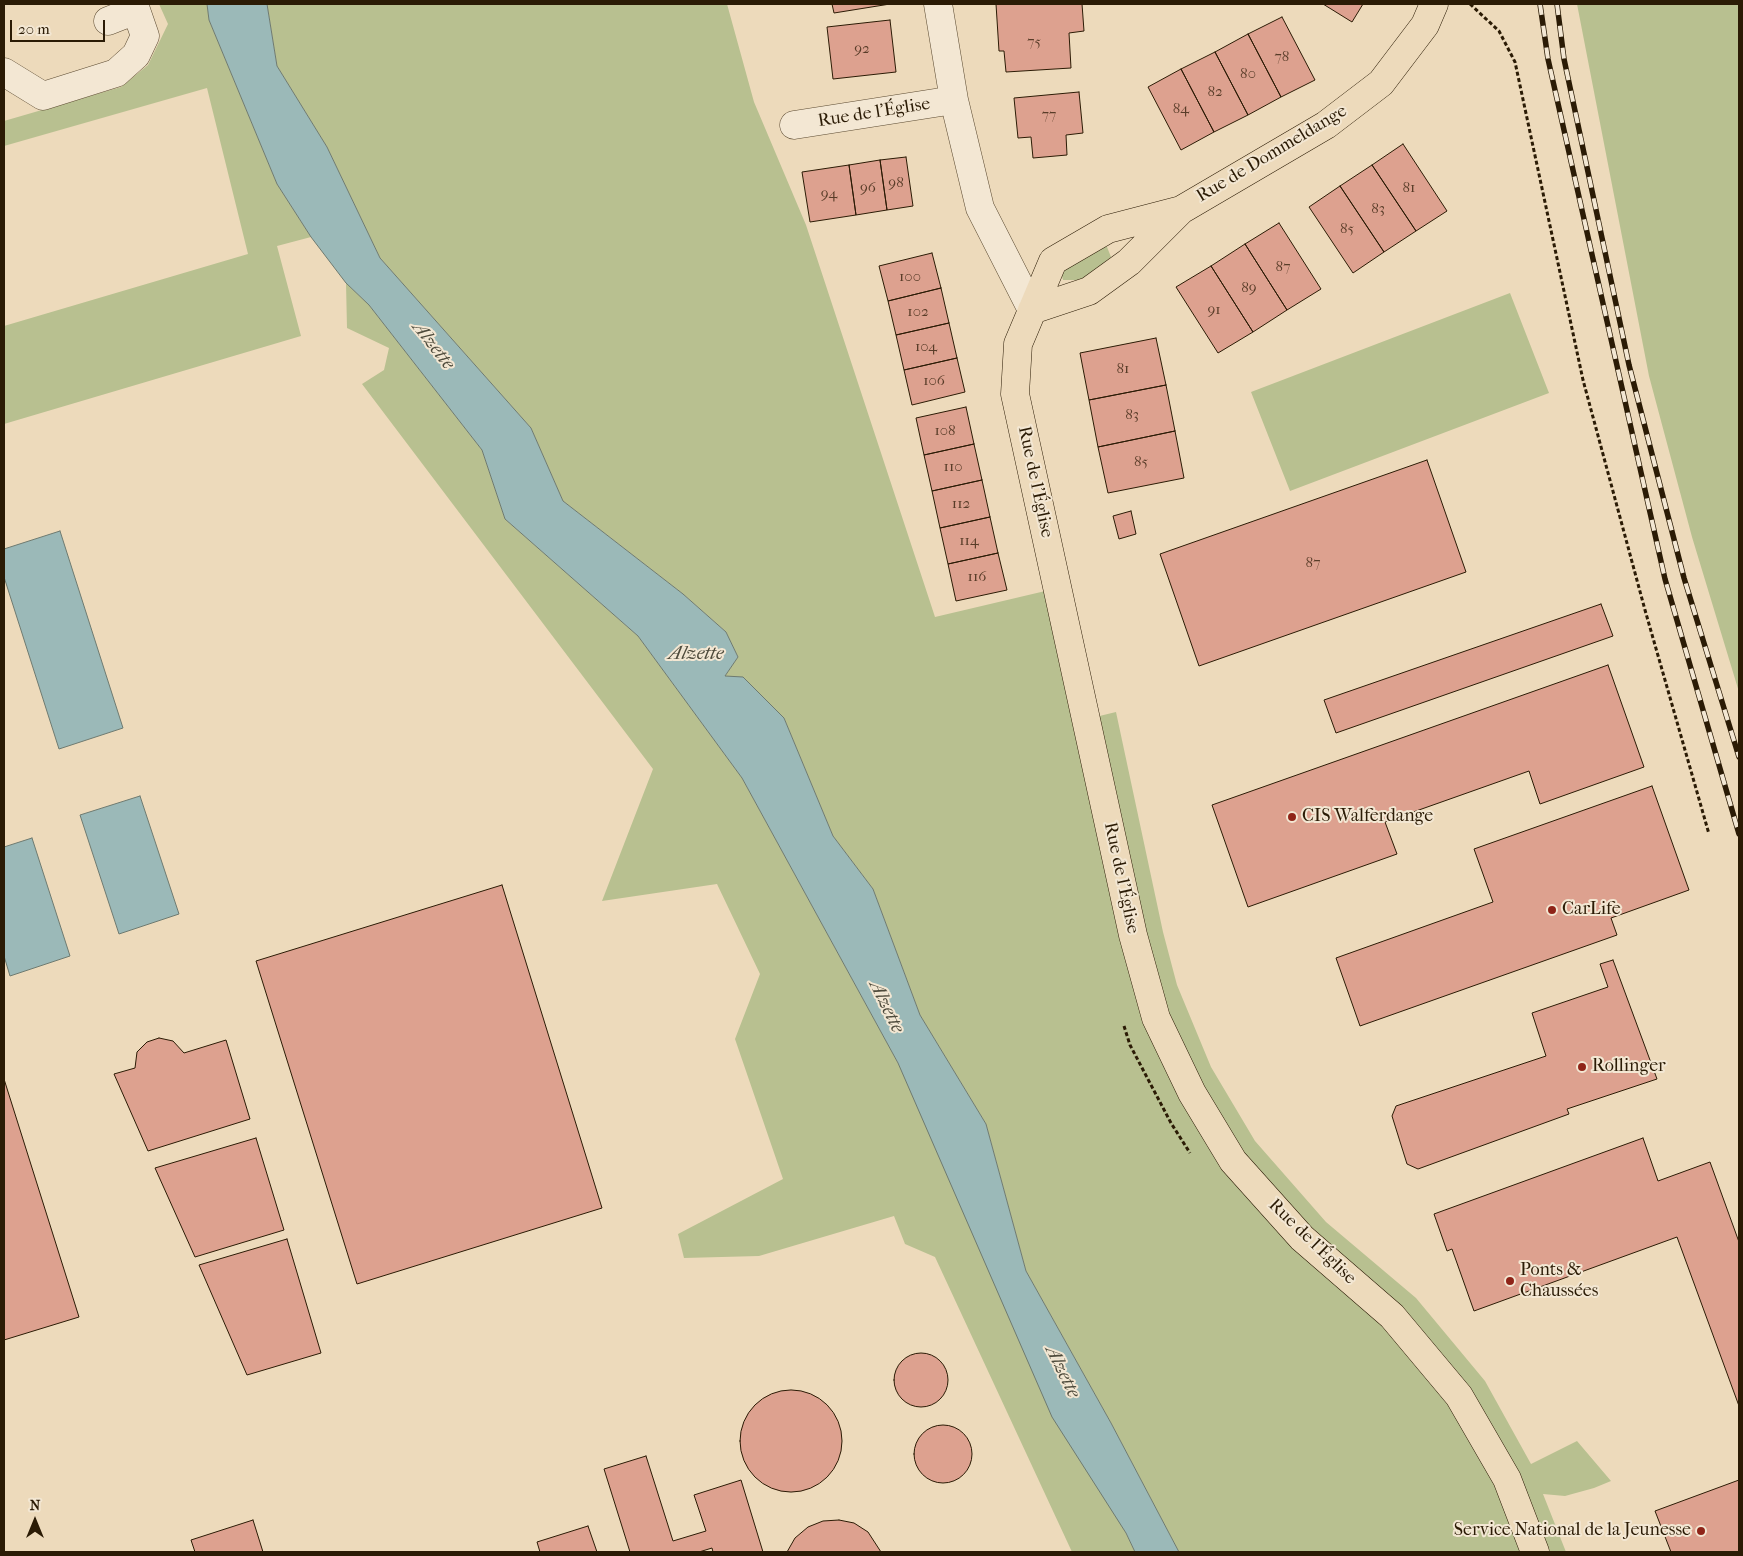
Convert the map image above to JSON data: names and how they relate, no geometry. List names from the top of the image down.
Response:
{
  "streets": {
    "main road": ["Rue de l'Église", "Rue de Dommeldange"]
  },
  "crossings": [
    ["Rue de l'Église", "Rue de Dommeldange"]
  ],
  "water": ["Alzette"],
  "places": [
    "CIS Walferdange",
    "CarLife",
    "Rollinger",
    "Ponts & Chaussées",
    "Service National de la Jeunesse"
  ],
  "house_numbers": [
    "75",
    "92",
    "78",
    "80",
    "82",
    "84",
    "77",
    "98",
    "96",
    "81",
    "94",
    "83",
    "85",
    "87",
    "100",
    "89",
    "91",
    "102",
    "104",
    "81",
    "106",
    "83",
    "108",
    "85",
    "110",
    "112",
    "114",
    "87",
    "116"
  ],
  "scale_bar": "20 m",
  "north": "top"
}
